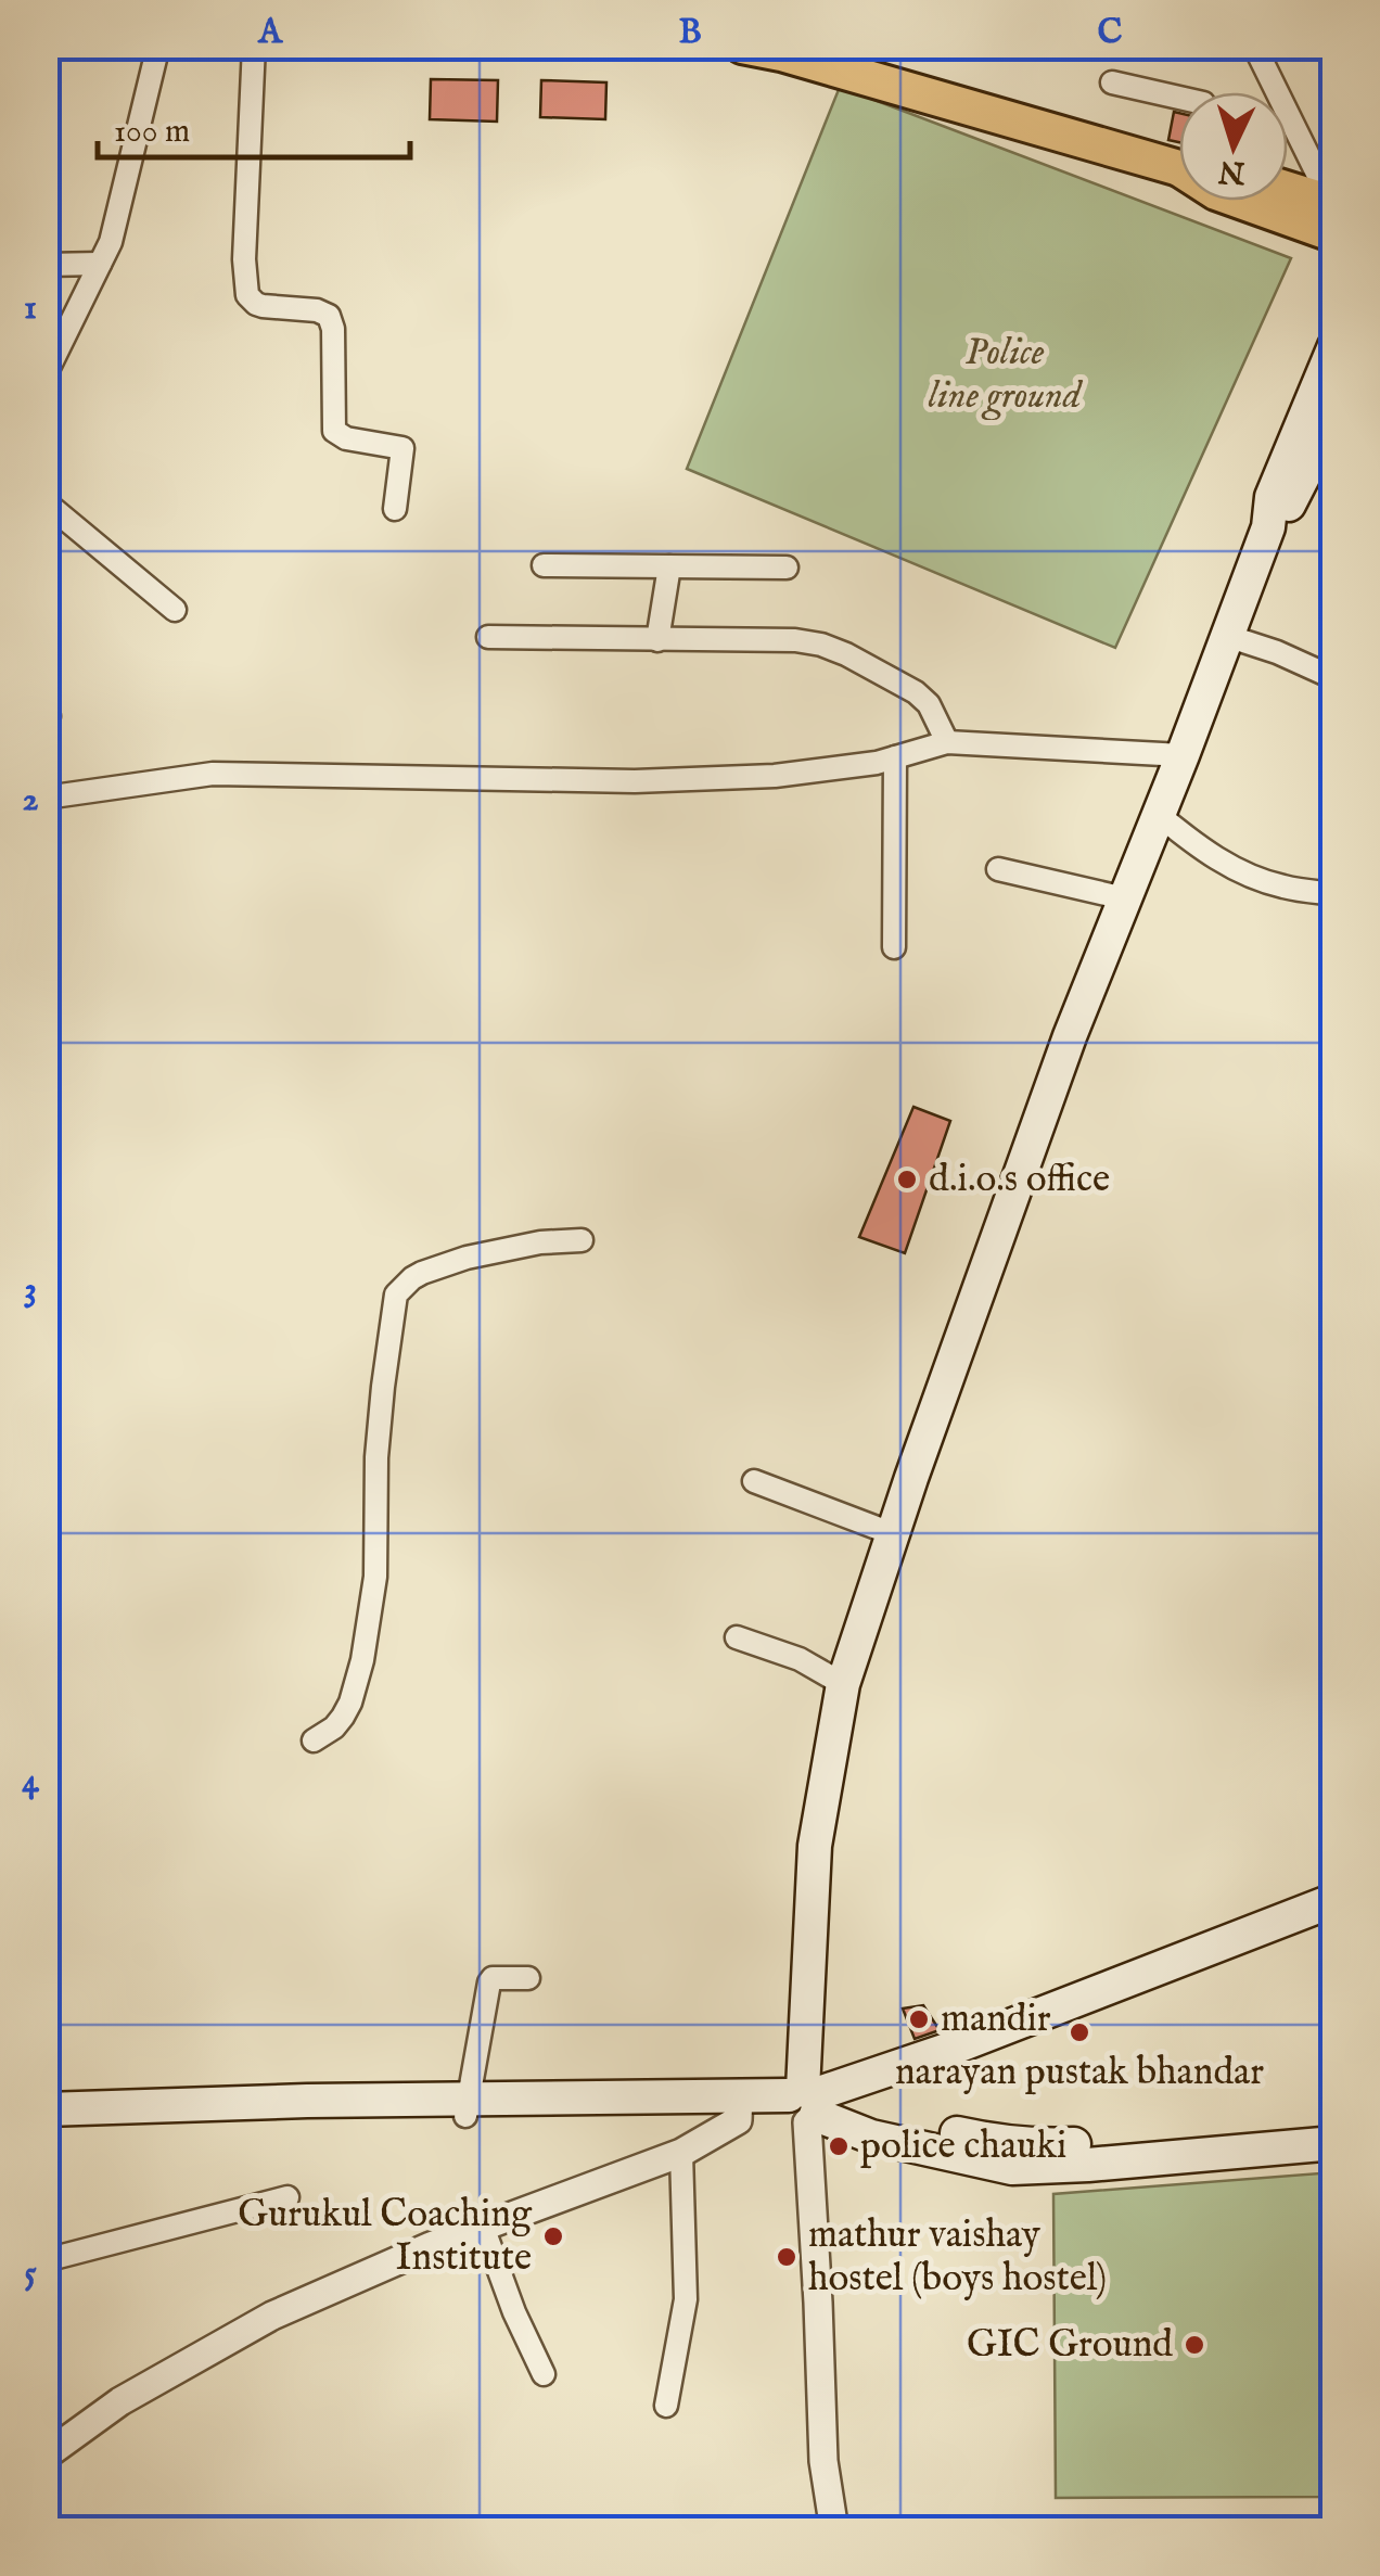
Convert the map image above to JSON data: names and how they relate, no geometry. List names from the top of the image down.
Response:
{
  "parks": ["Police line ground"],
  "places": [
    "d.i.o.s office",
    "mandir",
    "narayan pustak bhandar",
    "police chauki",
    "Gurukul Coaching Institute",
    "mathur vaishay hostel (boys hostel)",
    "GIC Ground"
  ],
  "scale_bar": "100 m",
  "north": "bottom",
  "grid": {
    "columns": ["A", "B", "C"],
    "rows": [
      "1",
      "2",
      "3",
      "4",
      "5"
    ]
  }
}
